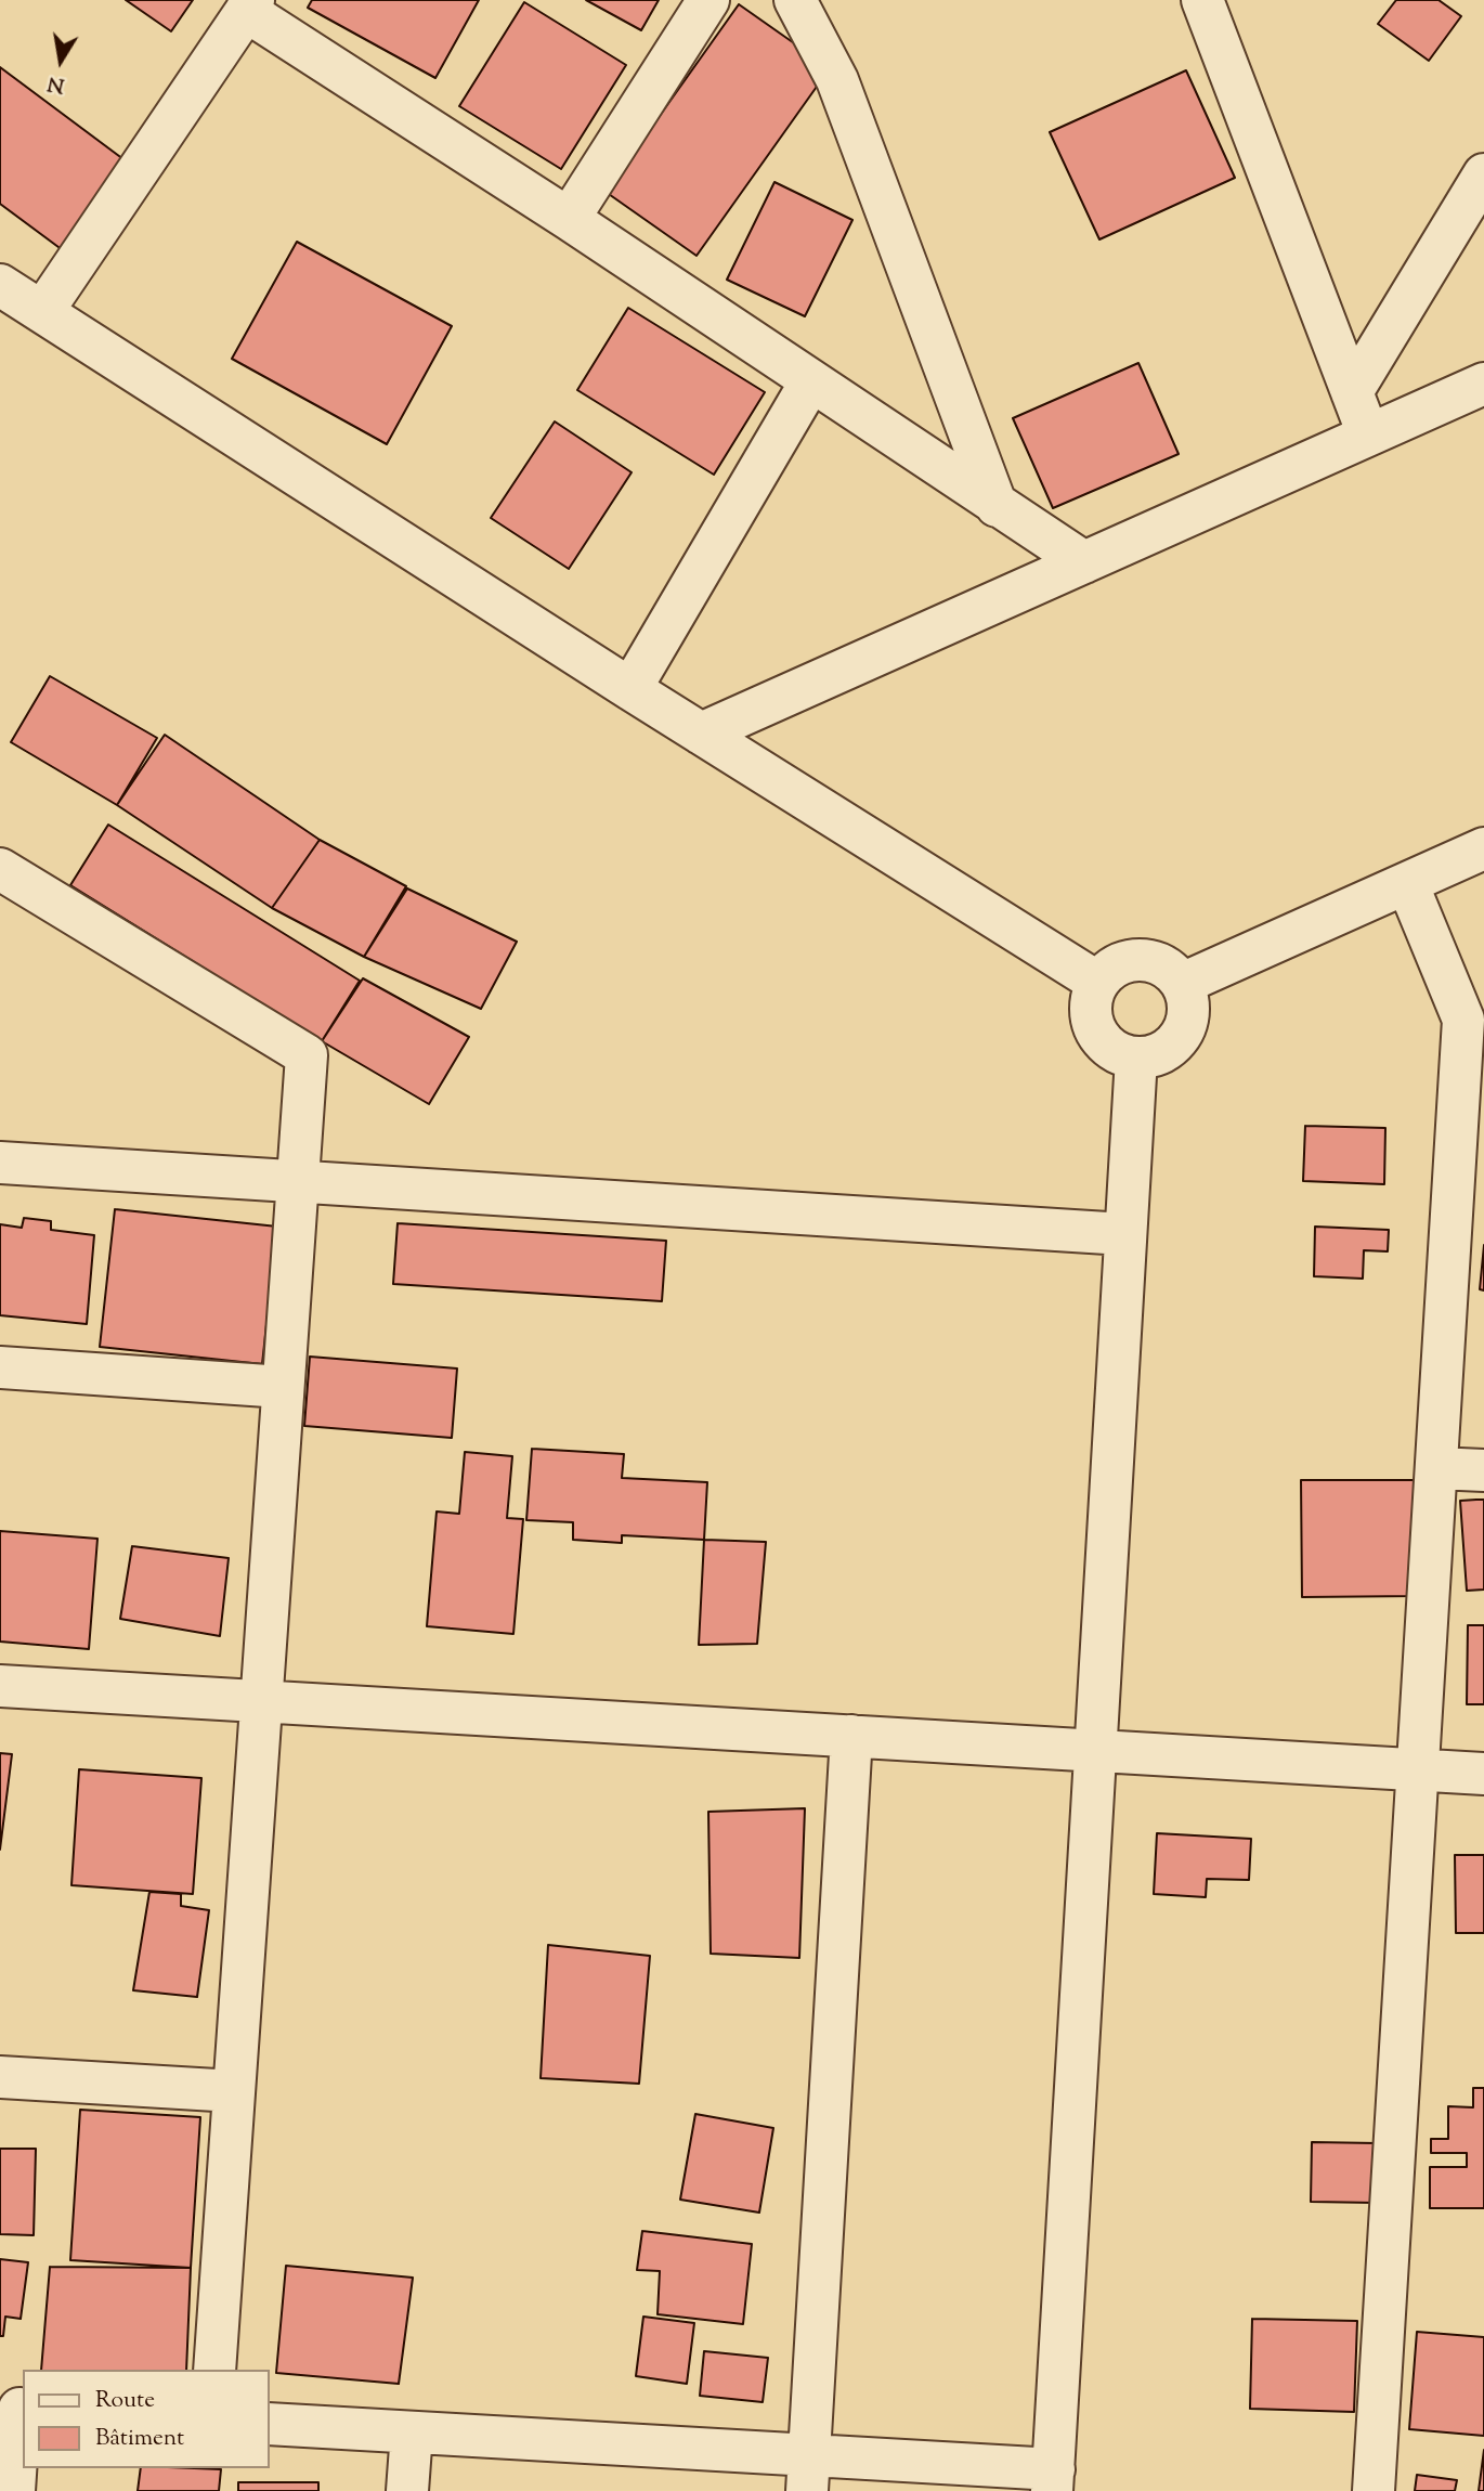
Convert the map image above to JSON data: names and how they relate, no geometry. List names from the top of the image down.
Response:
{
  "legend": ["Route", "Bâtiment"],
  "north": "bottom"
}
